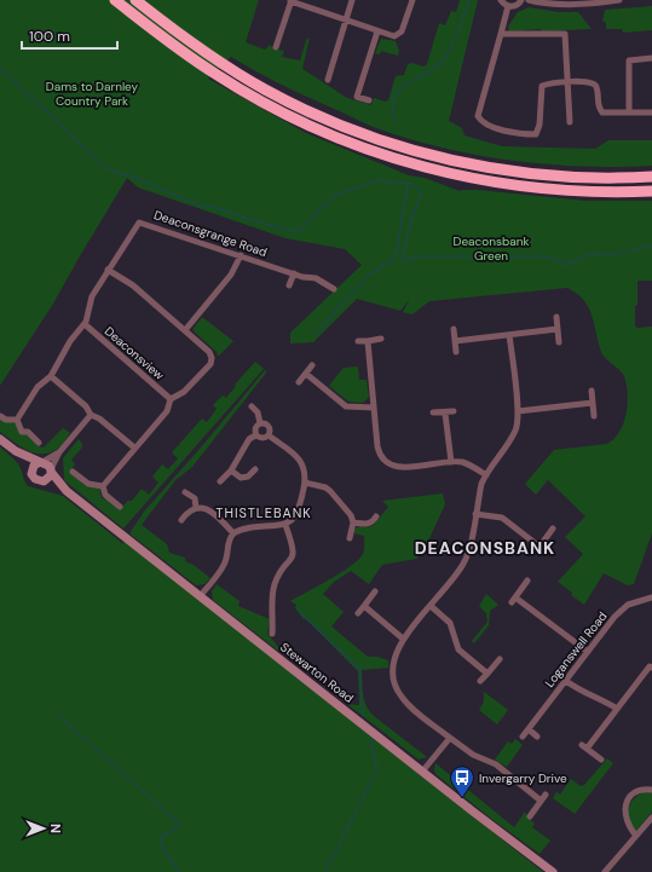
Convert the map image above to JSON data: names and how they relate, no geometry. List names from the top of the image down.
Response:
{
  "streets": {
    "main road": ["Stewarton Road"],
    "street": ["Deaconsgrange Road", "Deaconsview", "Loganswell Road"]
  },
  "crossings": [
    ["Deaconsgrange Road", "Deaconsview"]
  ],
  "districts": ["THISTLEBANK", "DEACONSBANK"],
  "parks": ["Dams to Darnley Country Park", "Deaconsbank Green"],
  "places": {
    "bus stop": ["Invergarry Drive"]
  },
  "scale_bar": "100 m",
  "north": "right"
}
